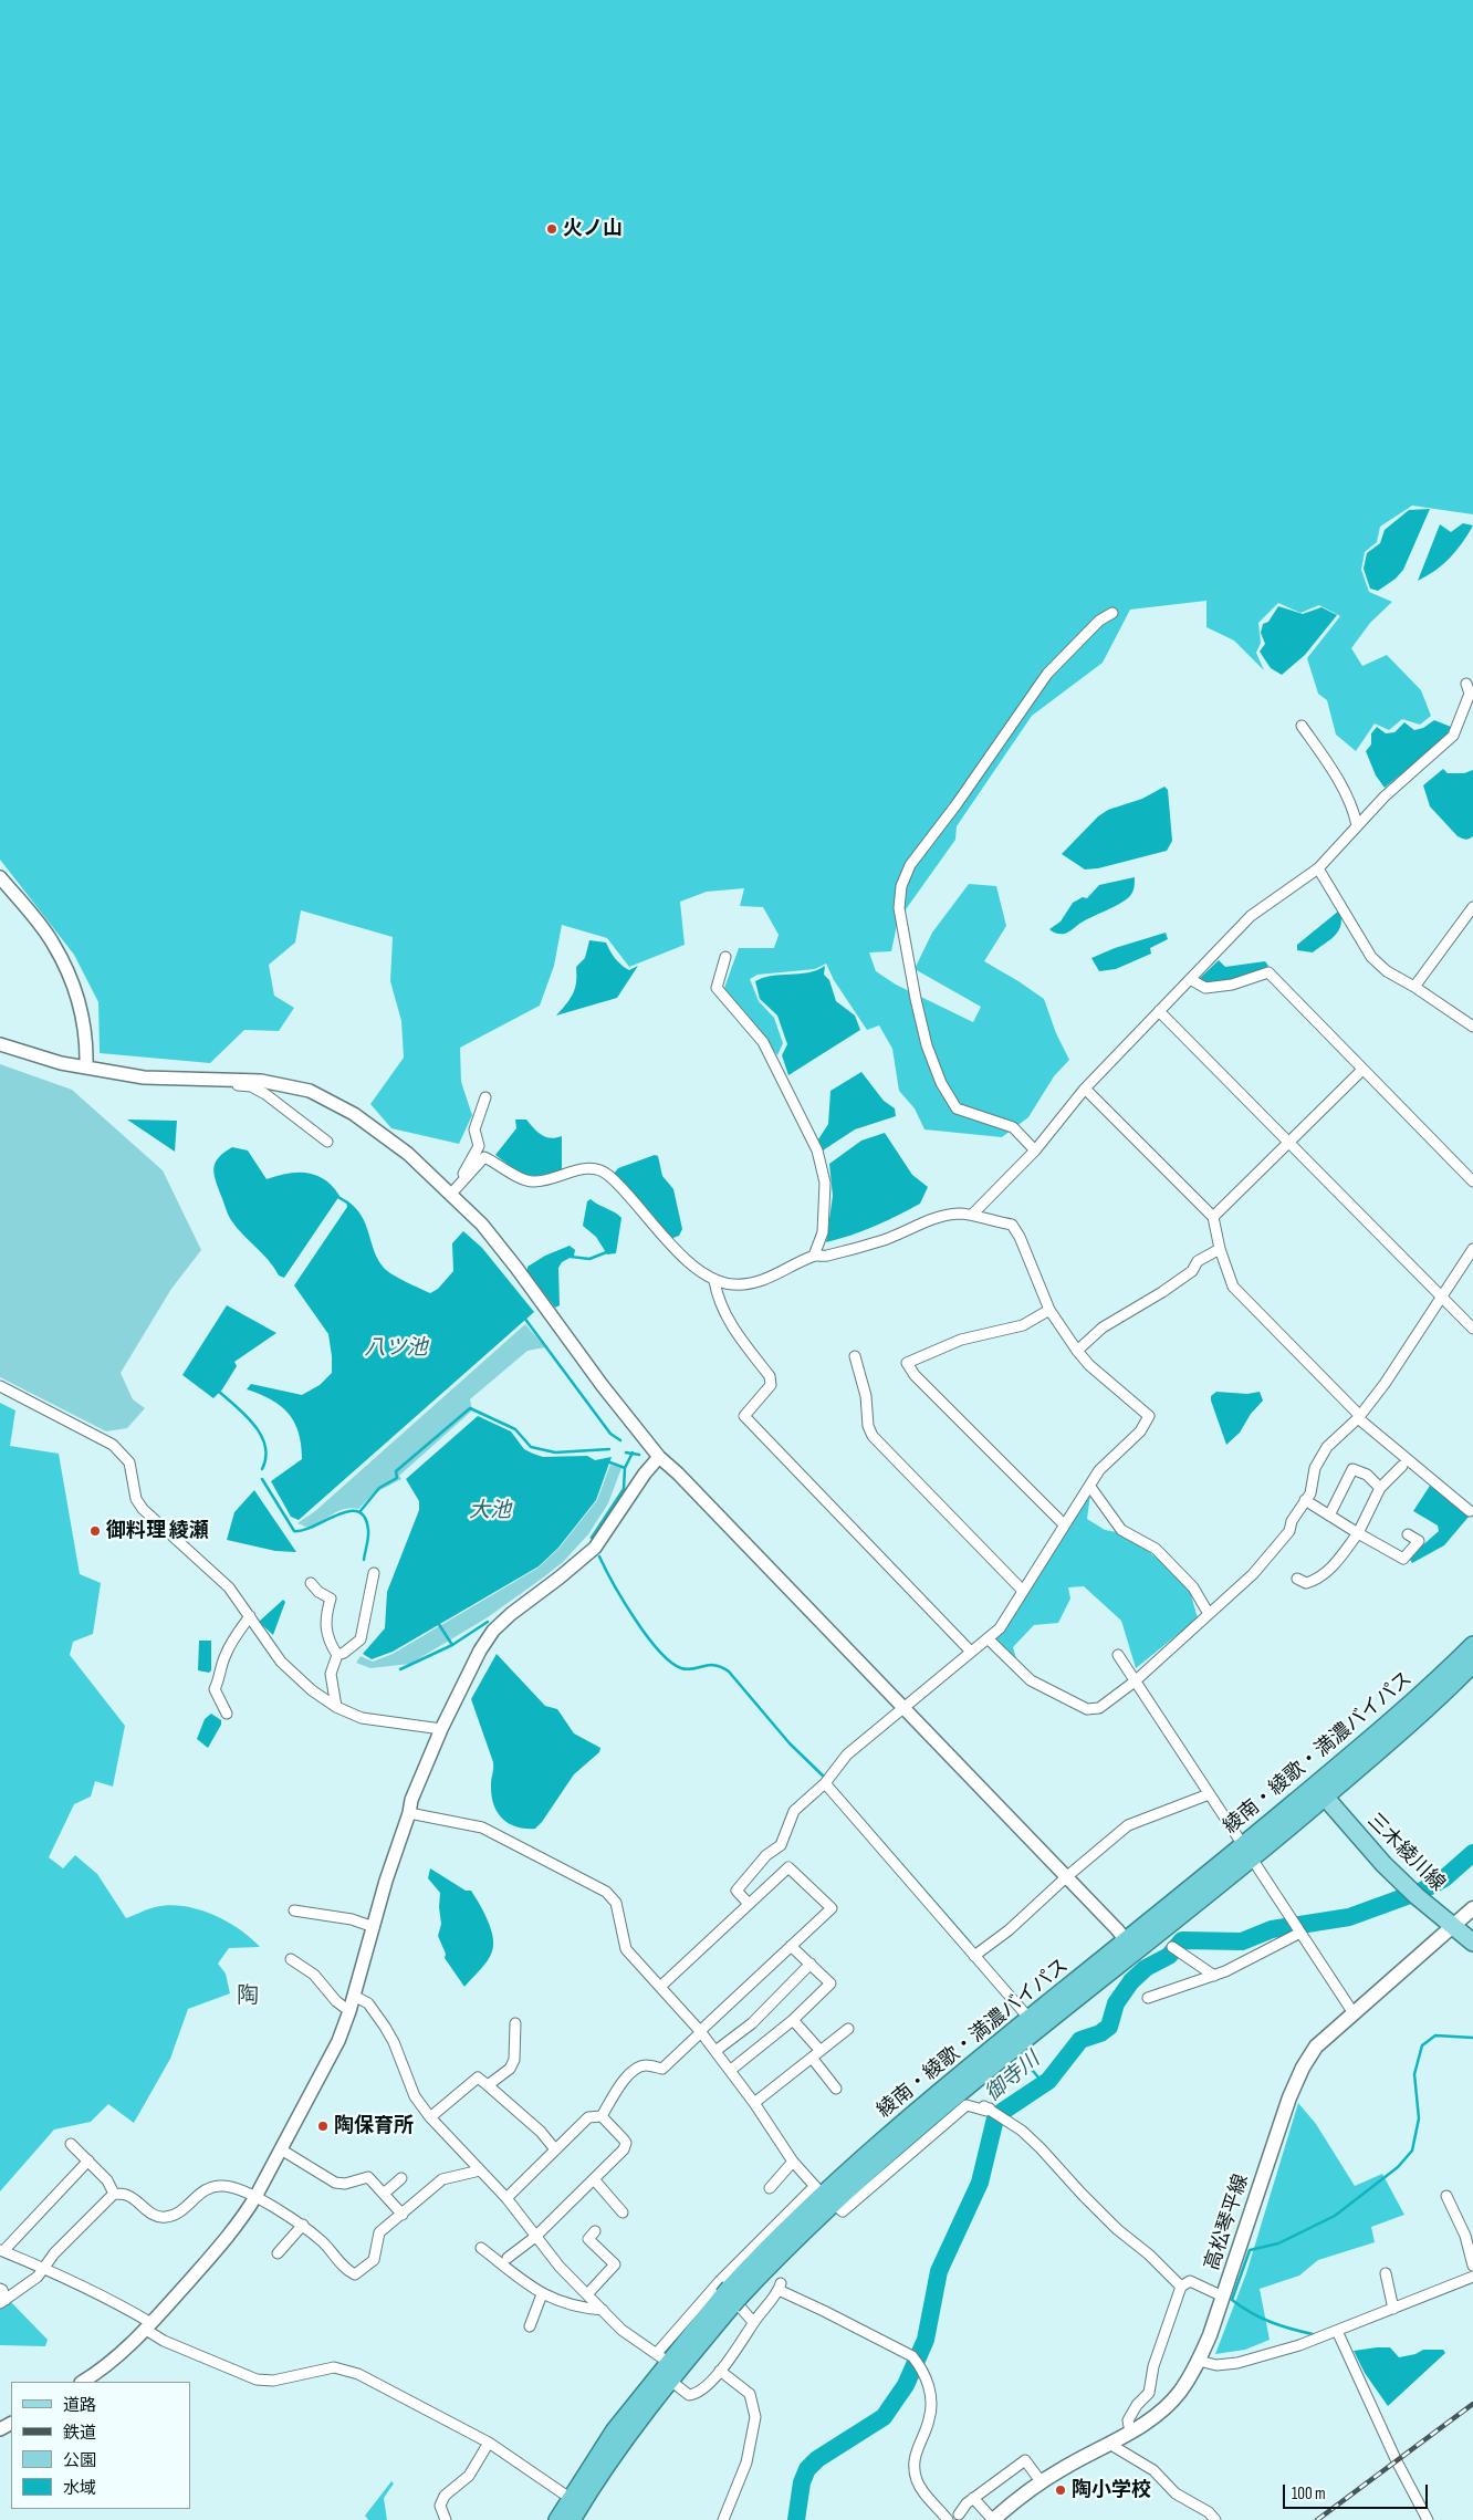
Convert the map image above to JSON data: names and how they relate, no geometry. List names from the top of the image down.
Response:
{
  "streets": {
    "highway": ["綾南・綾歌・満濃バイパス"],
    "main road": ["三木綾川線", "高松琴平線"]
  },
  "crossings": [
    ["綾南・綾歌・満濃バイパス", "三木綾川線"],
    ["三木綾川線", "高松琴平線"]
  ],
  "districts": ["陶"],
  "water": ["八ツ池", "大池", "御寺川"],
  "places": [
    "火ノ山",
    "御料理 綾瀬",
    "陶保育所",
    "陶小学校"
  ],
  "legend": [
    "道路",
    "鉄道",
    "公園",
    "水域"
  ],
  "scale_bar": "100 m"
}
